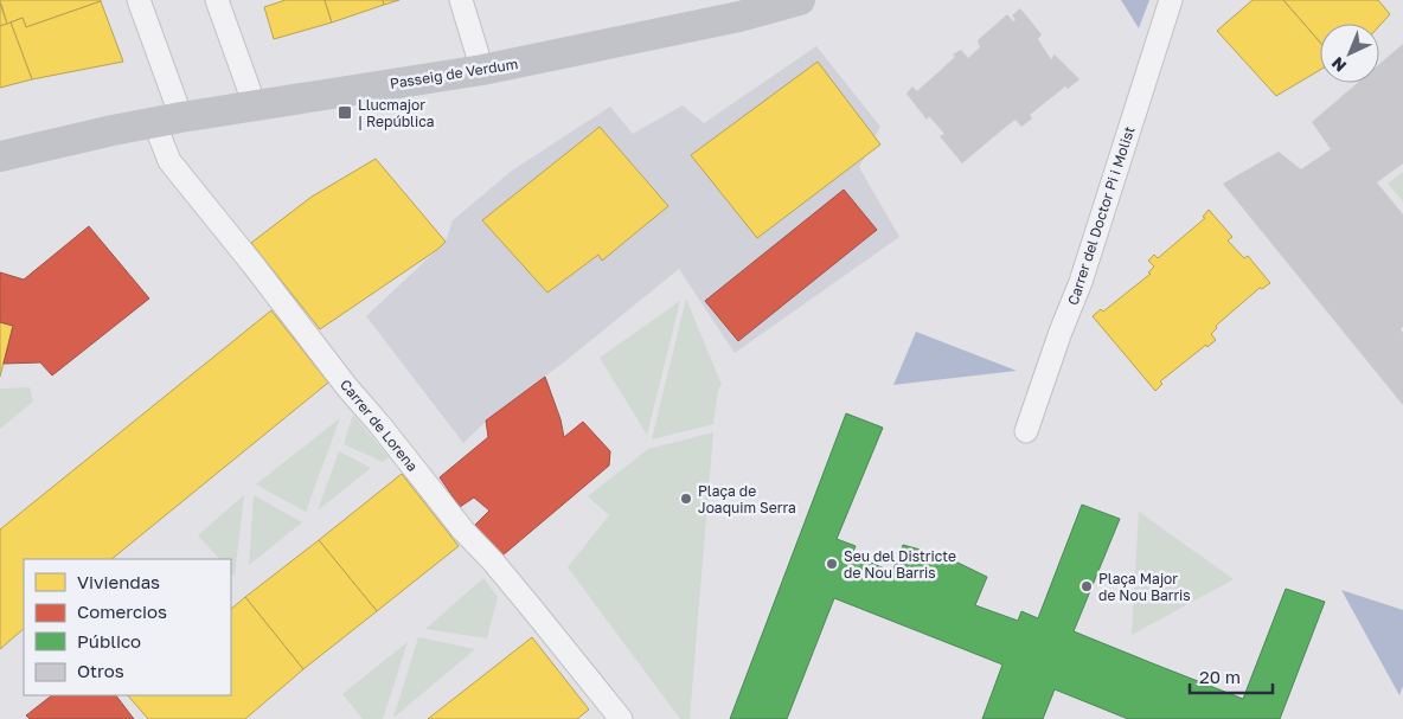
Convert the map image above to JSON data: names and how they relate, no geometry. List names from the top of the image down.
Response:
{
  "streets": {
    "main road": ["Passeig de Verdum"],
    "street": ["Carrer del Doctor Pi i Molist", "Carrer de Lorena"]
  },
  "crossings": [
    ["Passeig de Verdum", "Carrer de Lorena"]
  ],
  "places": {
    "transit": ["Llucmajor | República"],
    "other": ["Plaça de Joaquim Serra", "Seu del Districte de Nou Barris", "Plaça Major de Nou Barris"]
  },
  "legend": [
    "Viviendas",
    "Comercios",
    "Público",
    "Otros"
  ],
  "scale_bar": "20 m",
  "north": "bottom left"
}
